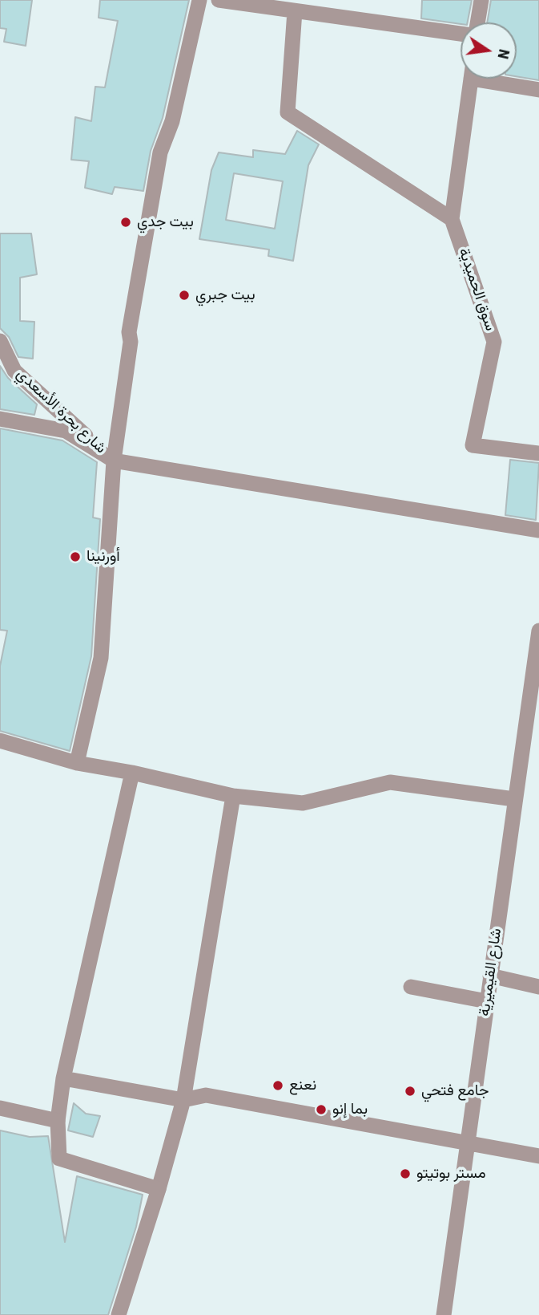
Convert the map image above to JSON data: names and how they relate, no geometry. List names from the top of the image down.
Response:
{
  "streets": {
    "street": ["سوق الحميدية", "شارع بحرة الأسعدي", "شارع القيميرية"]
  },
  "places": [
    "بيت جدي",
    "بيت جبري",
    "أورنينا",
    "نعنع",
    "جامع فتحي",
    "بما إنو",
    "مستر بوتيتو"
  ],
  "north": "right"
}
